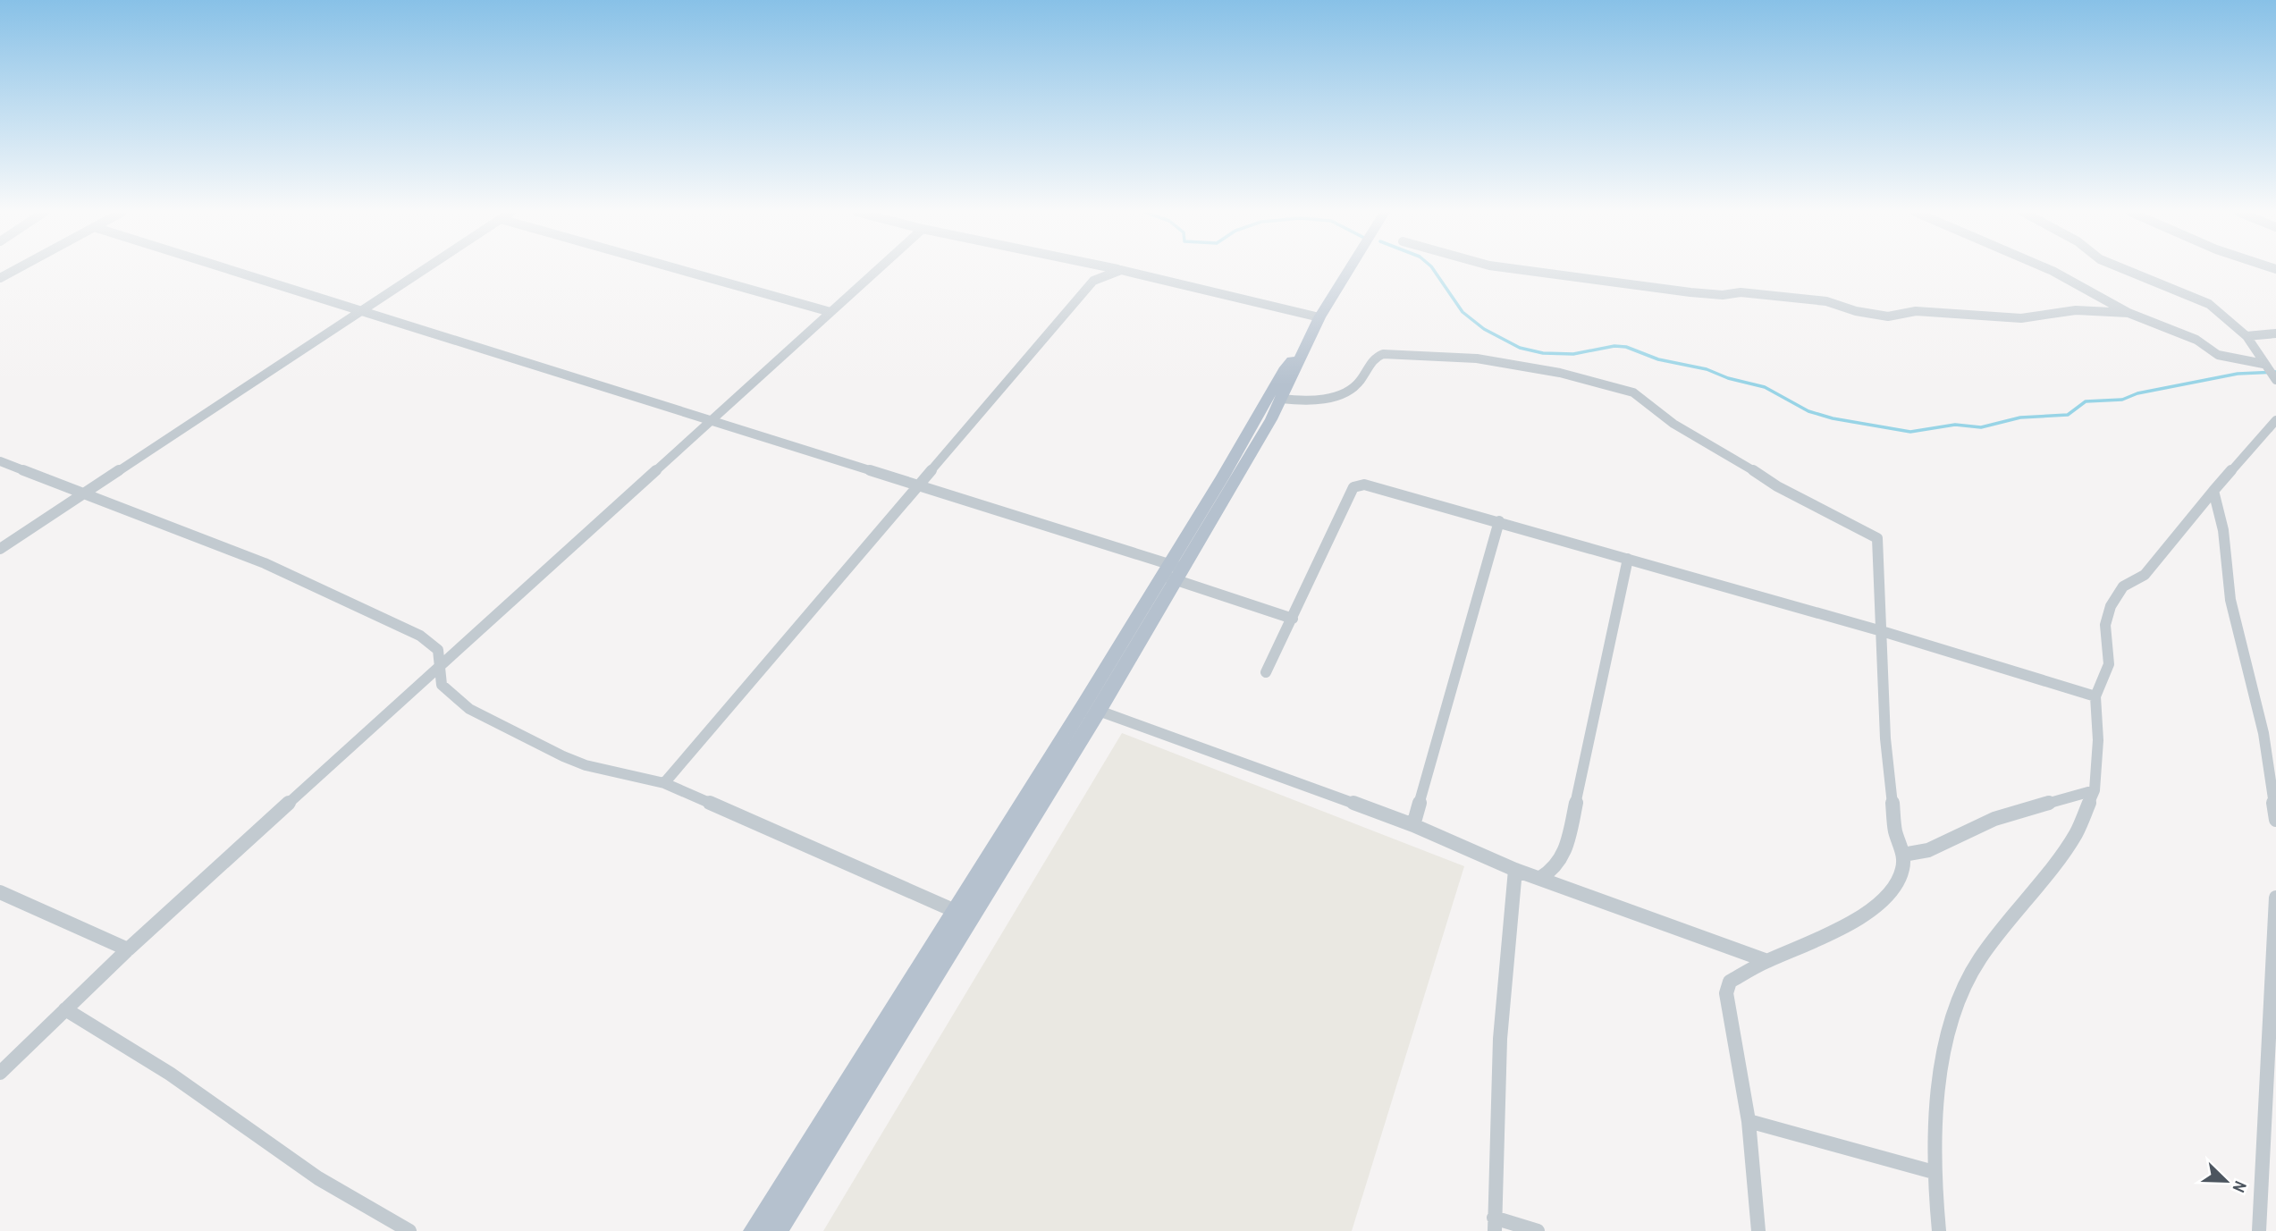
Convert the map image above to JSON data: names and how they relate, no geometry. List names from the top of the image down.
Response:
{
  "north": "bottom right"
}
